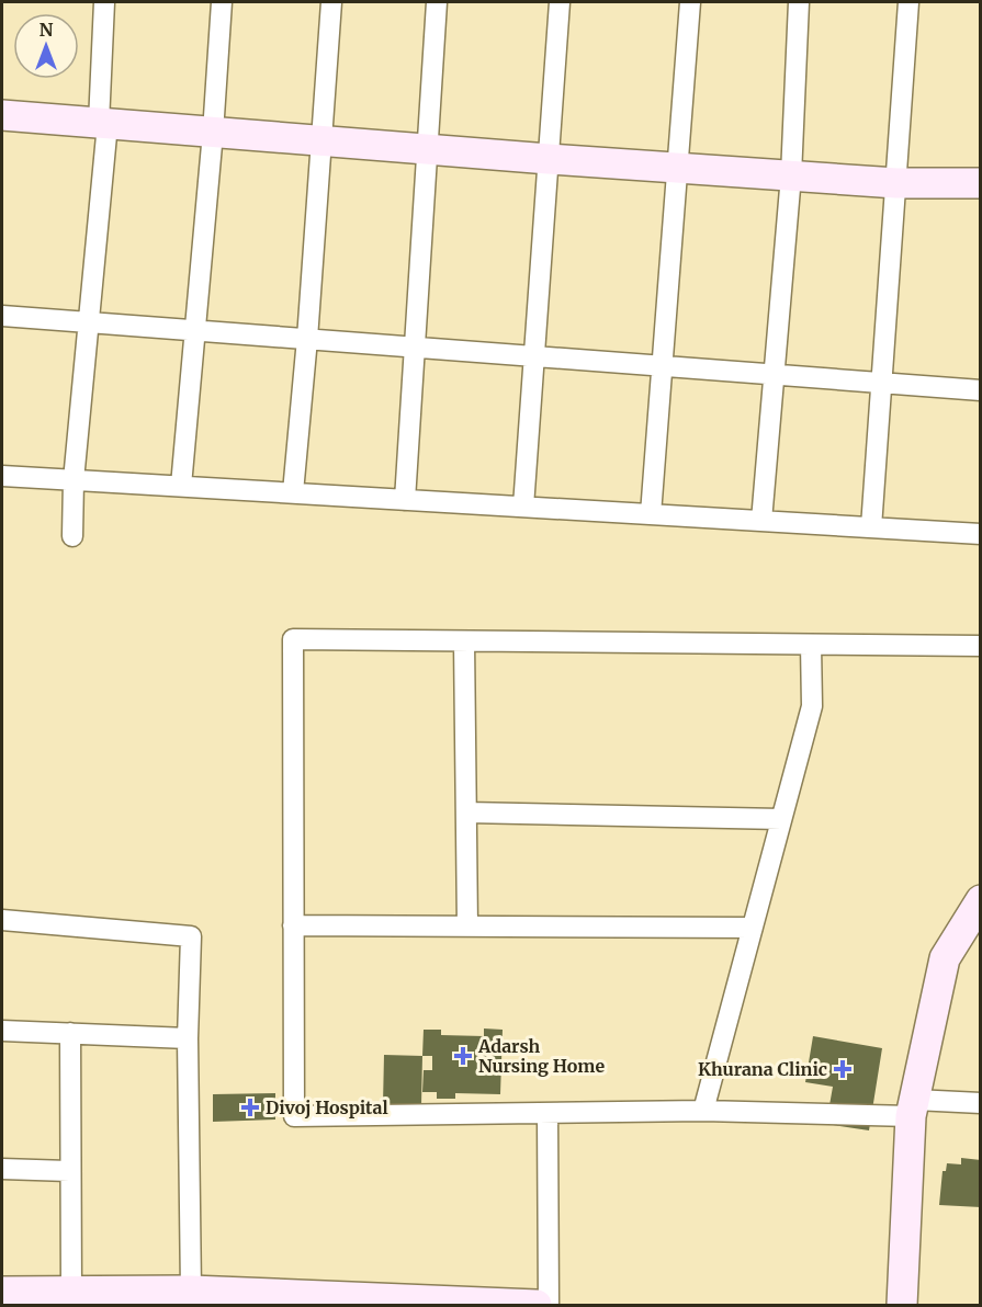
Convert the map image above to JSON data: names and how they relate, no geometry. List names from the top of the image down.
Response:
{
  "places": {
    "health": ["Adarsh Nursing Home", "Khurana Clinic", "Divoj Hospital"]
  },
  "north": "top"
}
